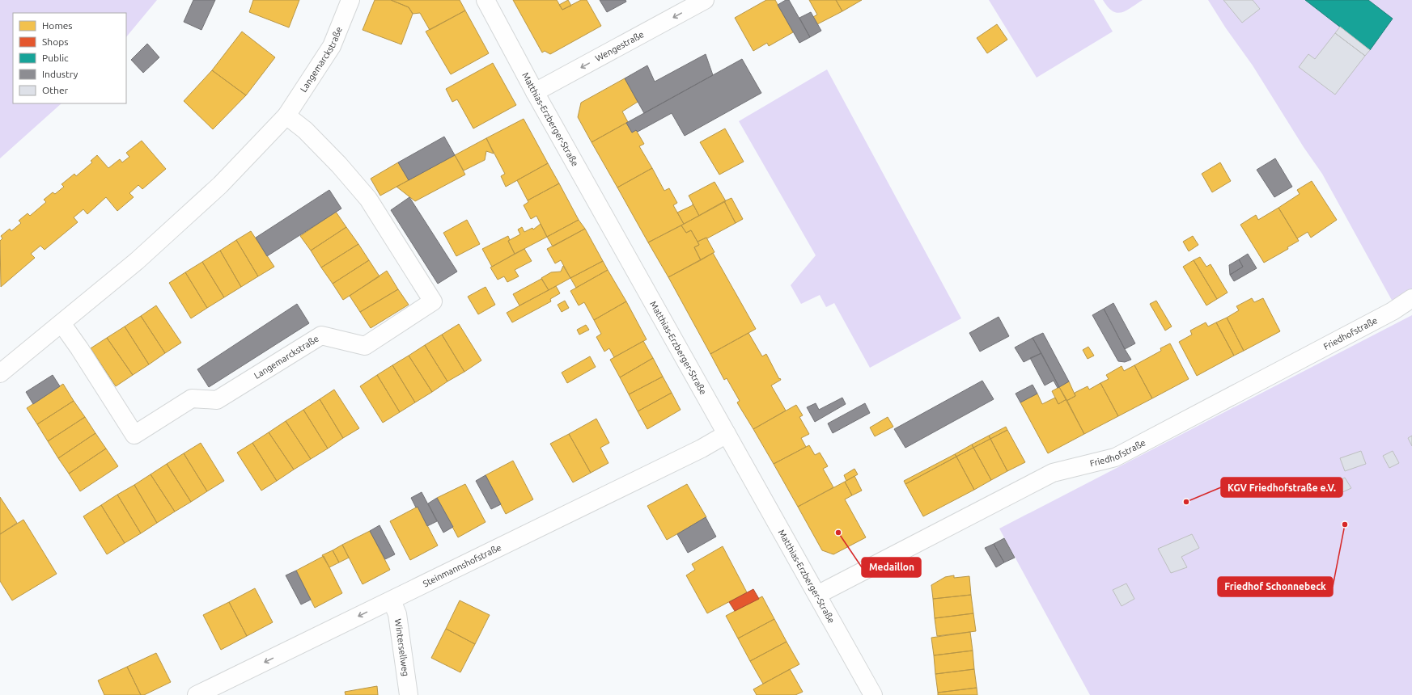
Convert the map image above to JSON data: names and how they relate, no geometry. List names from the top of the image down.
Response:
{
  "streets": {
    "street": [
      "Wengestraße",
      "Langemarckstraße",
      "Matthias-Erzberger-Straße",
      "Friedhofstraße",
      "Steinmannshofstraße",
      "Wintersellweg"
    ]
  },
  "crossings": [
    ["Wengestraße", "Matthias-Erzberger-Straße"],
    ["Matthias-Erzberger-Straße", "Friedhofstraße"],
    ["Matthias-Erzberger-Straße", "Steinmannshofstraße"],
    ["Steinmannshofstraße", "Wintersellweg"]
  ],
  "one_way": ["Wengestraße", "Steinmannshofstraße"],
  "places": ["KGV Friedhofstraße e.V.", "Friedhof Schonnebeck", "Medaillon"],
  "legend": [
    "Homes",
    "Shops",
    "Public",
    "Industry",
    "Other"
  ]
}
